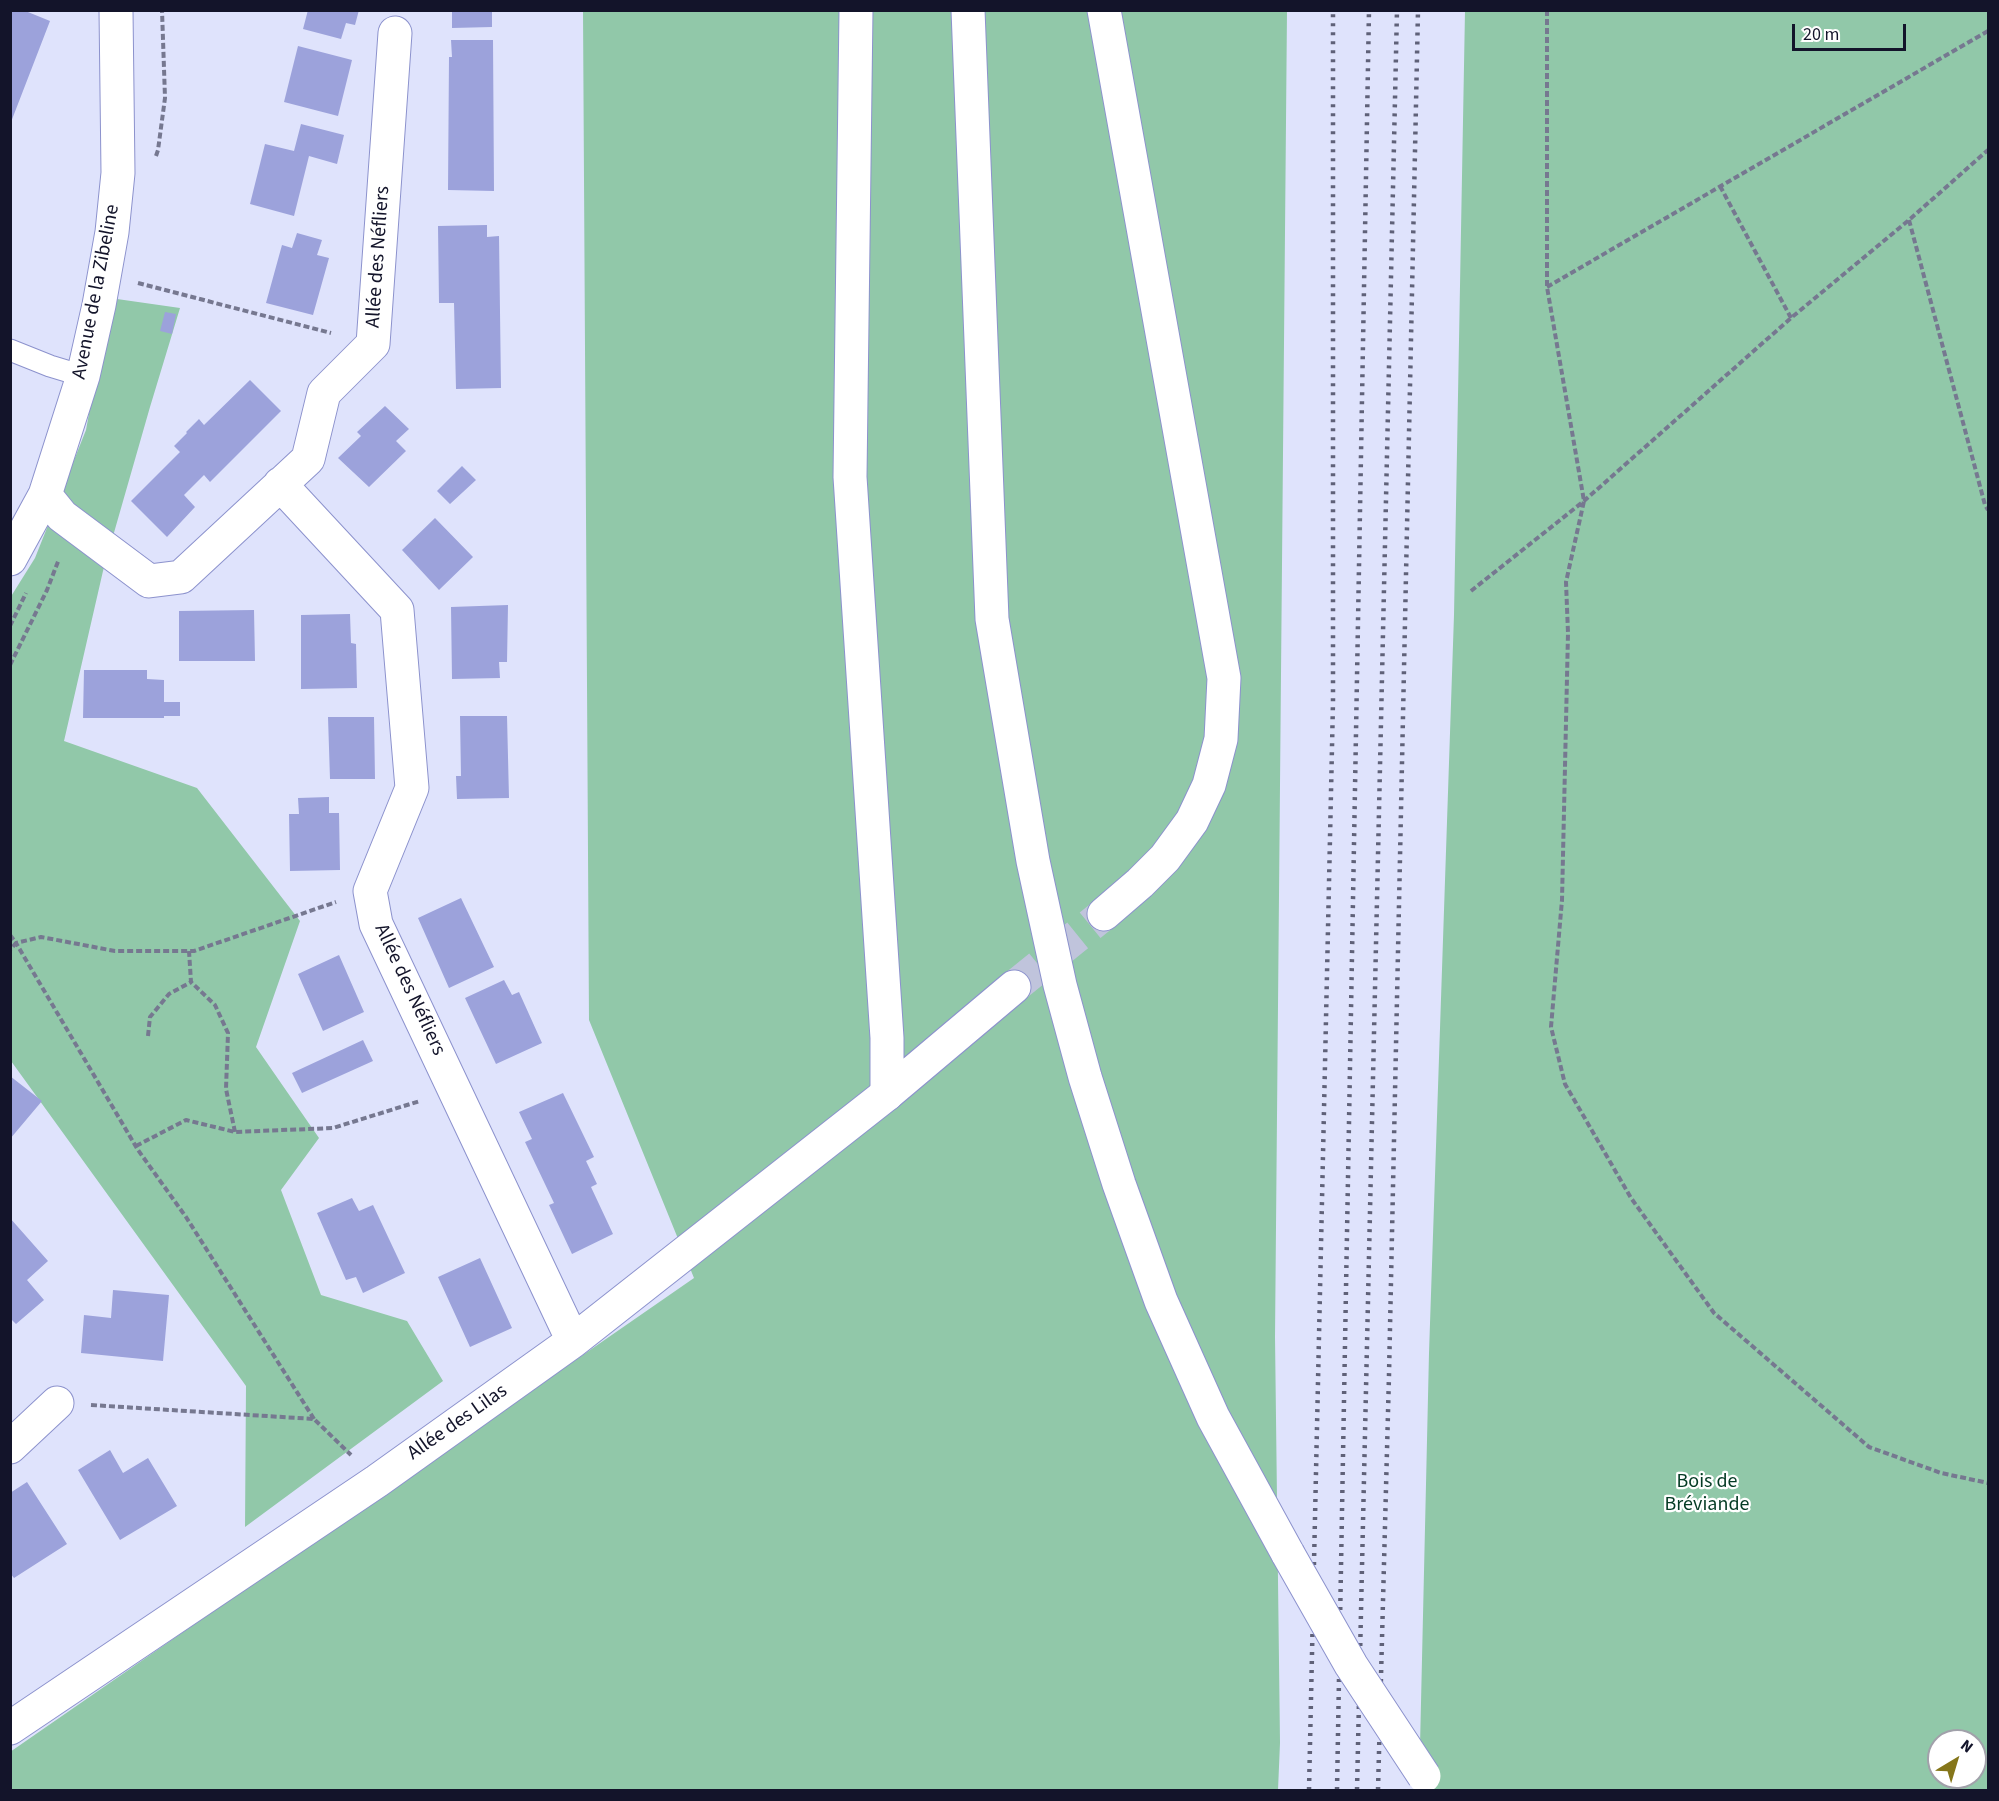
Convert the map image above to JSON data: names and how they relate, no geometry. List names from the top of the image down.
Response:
{
  "streets": {
    "main road": ["Allée des Néfliers", "Avenue de la Zibeline", "Allée des Lilas"]
  },
  "crossings": [
    ["Allée des Néfliers", "Avenue de la Zibeline"],
    ["Allée des Néfliers", "Allée des Lilas"]
  ],
  "parks": ["Bois de Bréviande"],
  "scale_bar": "20 m",
  "north": "top right"
}
